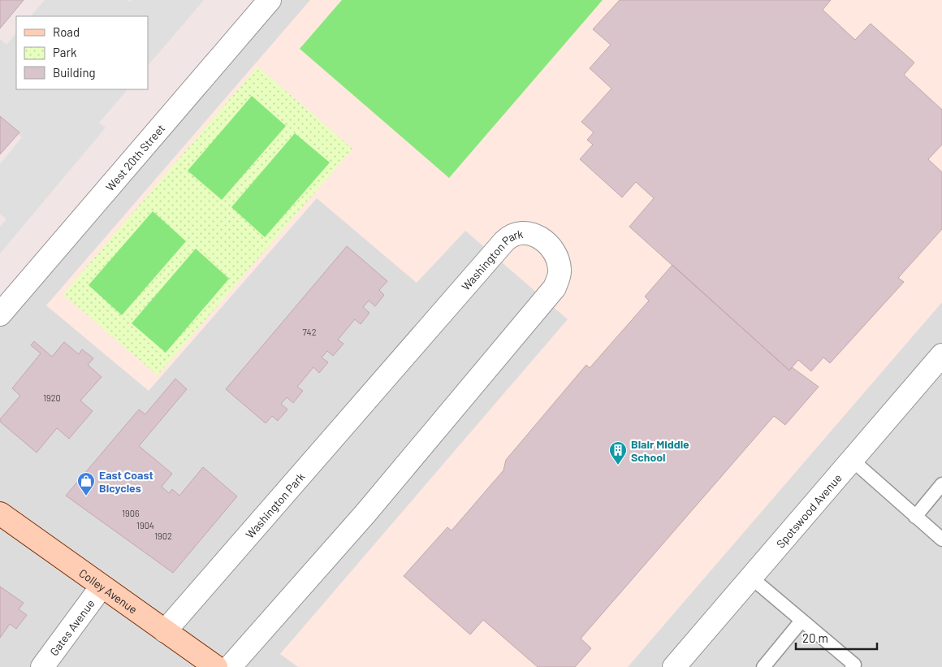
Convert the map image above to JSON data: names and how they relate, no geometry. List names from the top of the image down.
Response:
{
  "streets": {
    "main road": ["Colley Avenue"],
    "street": [
      "West 20th Street",
      "Washington Park",
      "Spotswood Avenue",
      "Gates Avenue"
    ]
  },
  "crossings": [
    ["Washington Park", "Colley Avenue"],
    ["Colley Avenue", "Gates Avenue"]
  ],
  "places": {
    "building": ["Blair Middle School"],
    "shop": ["East Coast Bicycles"]
  },
  "house_numbers": [
    "742",
    "1920",
    "1906",
    "1904",
    "1902"
  ],
  "legend": ["Road", "Park", "Building"],
  "scale_bar": "20 m"
}
